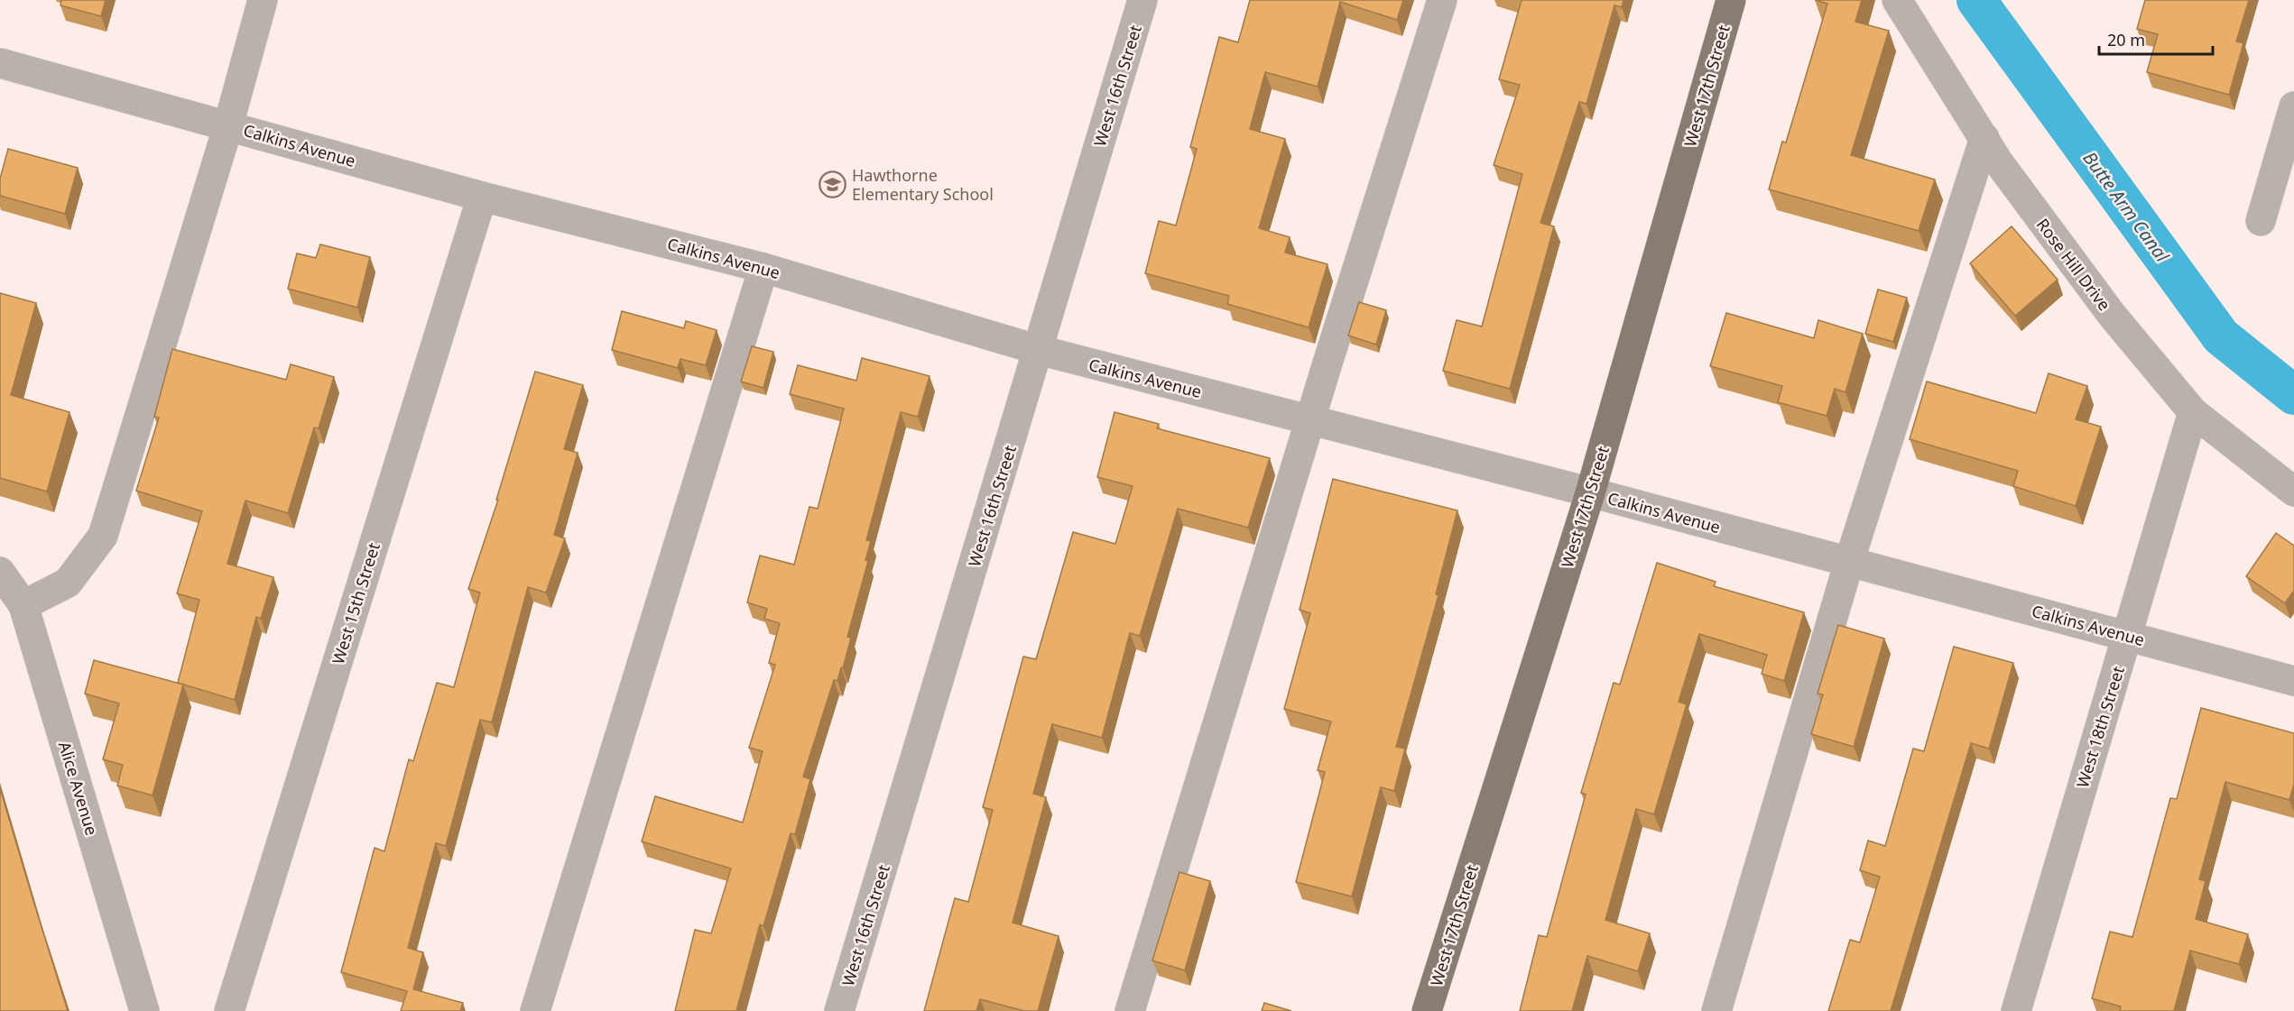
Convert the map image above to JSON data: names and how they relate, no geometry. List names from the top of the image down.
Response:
{
  "streets": {
    "main road": ["West 17th Street"],
    "street": [
      "West 16th Street",
      "Calkins Avenue",
      "Rose Hill Drive",
      "West 15th Street",
      "West 18th Street",
      "Alice Avenue"
    ]
  },
  "crossings": [
    ["West 16th Street", "Calkins Avenue"],
    ["West 17th Street", "Calkins Avenue"],
    ["Calkins Avenue", "West 15th Street"],
    ["Calkins Avenue", "West 18th Street"],
    ["Rose Hill Drive", "West 18th Street"]
  ],
  "water": ["Butte Arm Canal"],
  "places": {
    "school or university": ["Hawthorne Elementary School"]
  },
  "scale_bar": "20 m"
}
